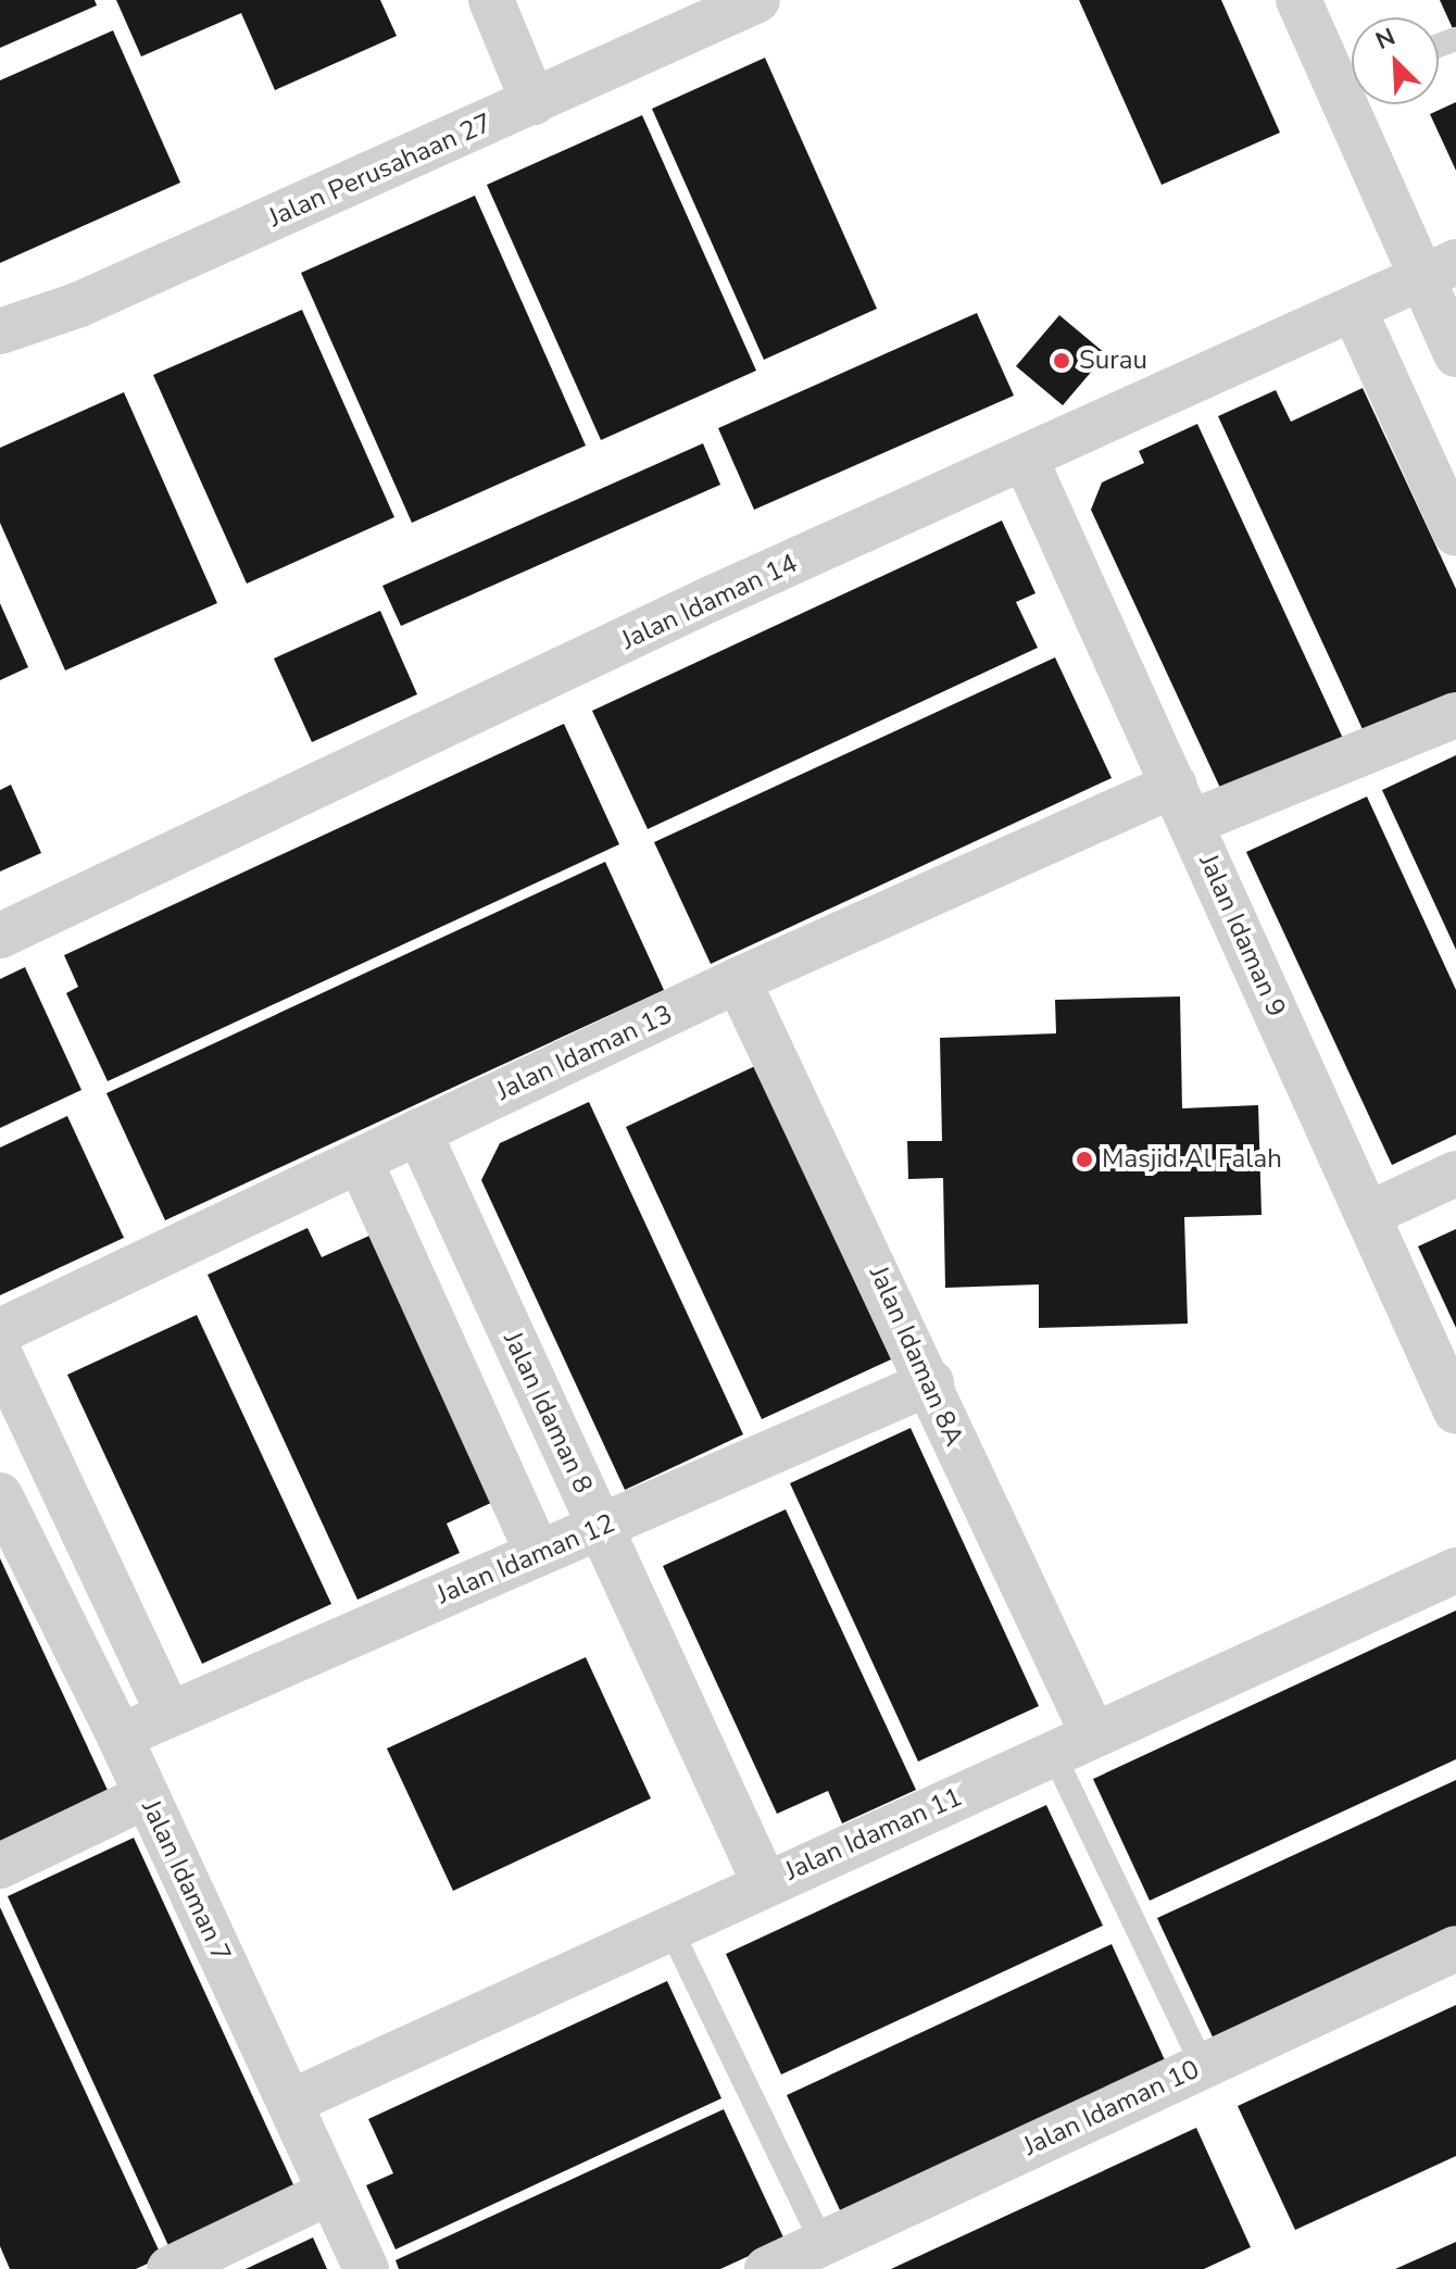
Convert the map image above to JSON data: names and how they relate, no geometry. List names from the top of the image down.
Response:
{
  "streets": {
    "street": [
      "Jalan Perusahaan 27",
      "Jalan Idaman 14",
      "Jalan Idaman 9",
      "Jalan Idaman 13",
      "Jalan Idaman 8A",
      "Jalan Idaman 8",
      "Jalan Idaman 12",
      "Jalan Idaman 11",
      "Jalan Idaman 7",
      "Jalan Idaman 10"
    ]
  },
  "crossings": [
    ["Jalan Idaman 14", "Jalan Idaman 9"],
    ["Jalan Idaman 9", "Jalan Idaman 13"],
    ["Jalan Idaman 13", "Jalan Idaman 8A"],
    ["Jalan Idaman 13", "Jalan Idaman 8"],
    ["Jalan Idaman 8A", "Jalan Idaman 12"],
    ["Jalan Idaman 8A", "Jalan Idaman 11"],
    ["Jalan Idaman 8", "Jalan Idaman 12"],
    ["Jalan Idaman 8", "Jalan Idaman 11"],
    ["Jalan Idaman 12", "Jalan Idaman 7"],
    ["Jalan Idaman 11", "Jalan Idaman 7"]
  ],
  "places": ["Surau", "Masjid Al Falah"],
  "north": "top left"
}
